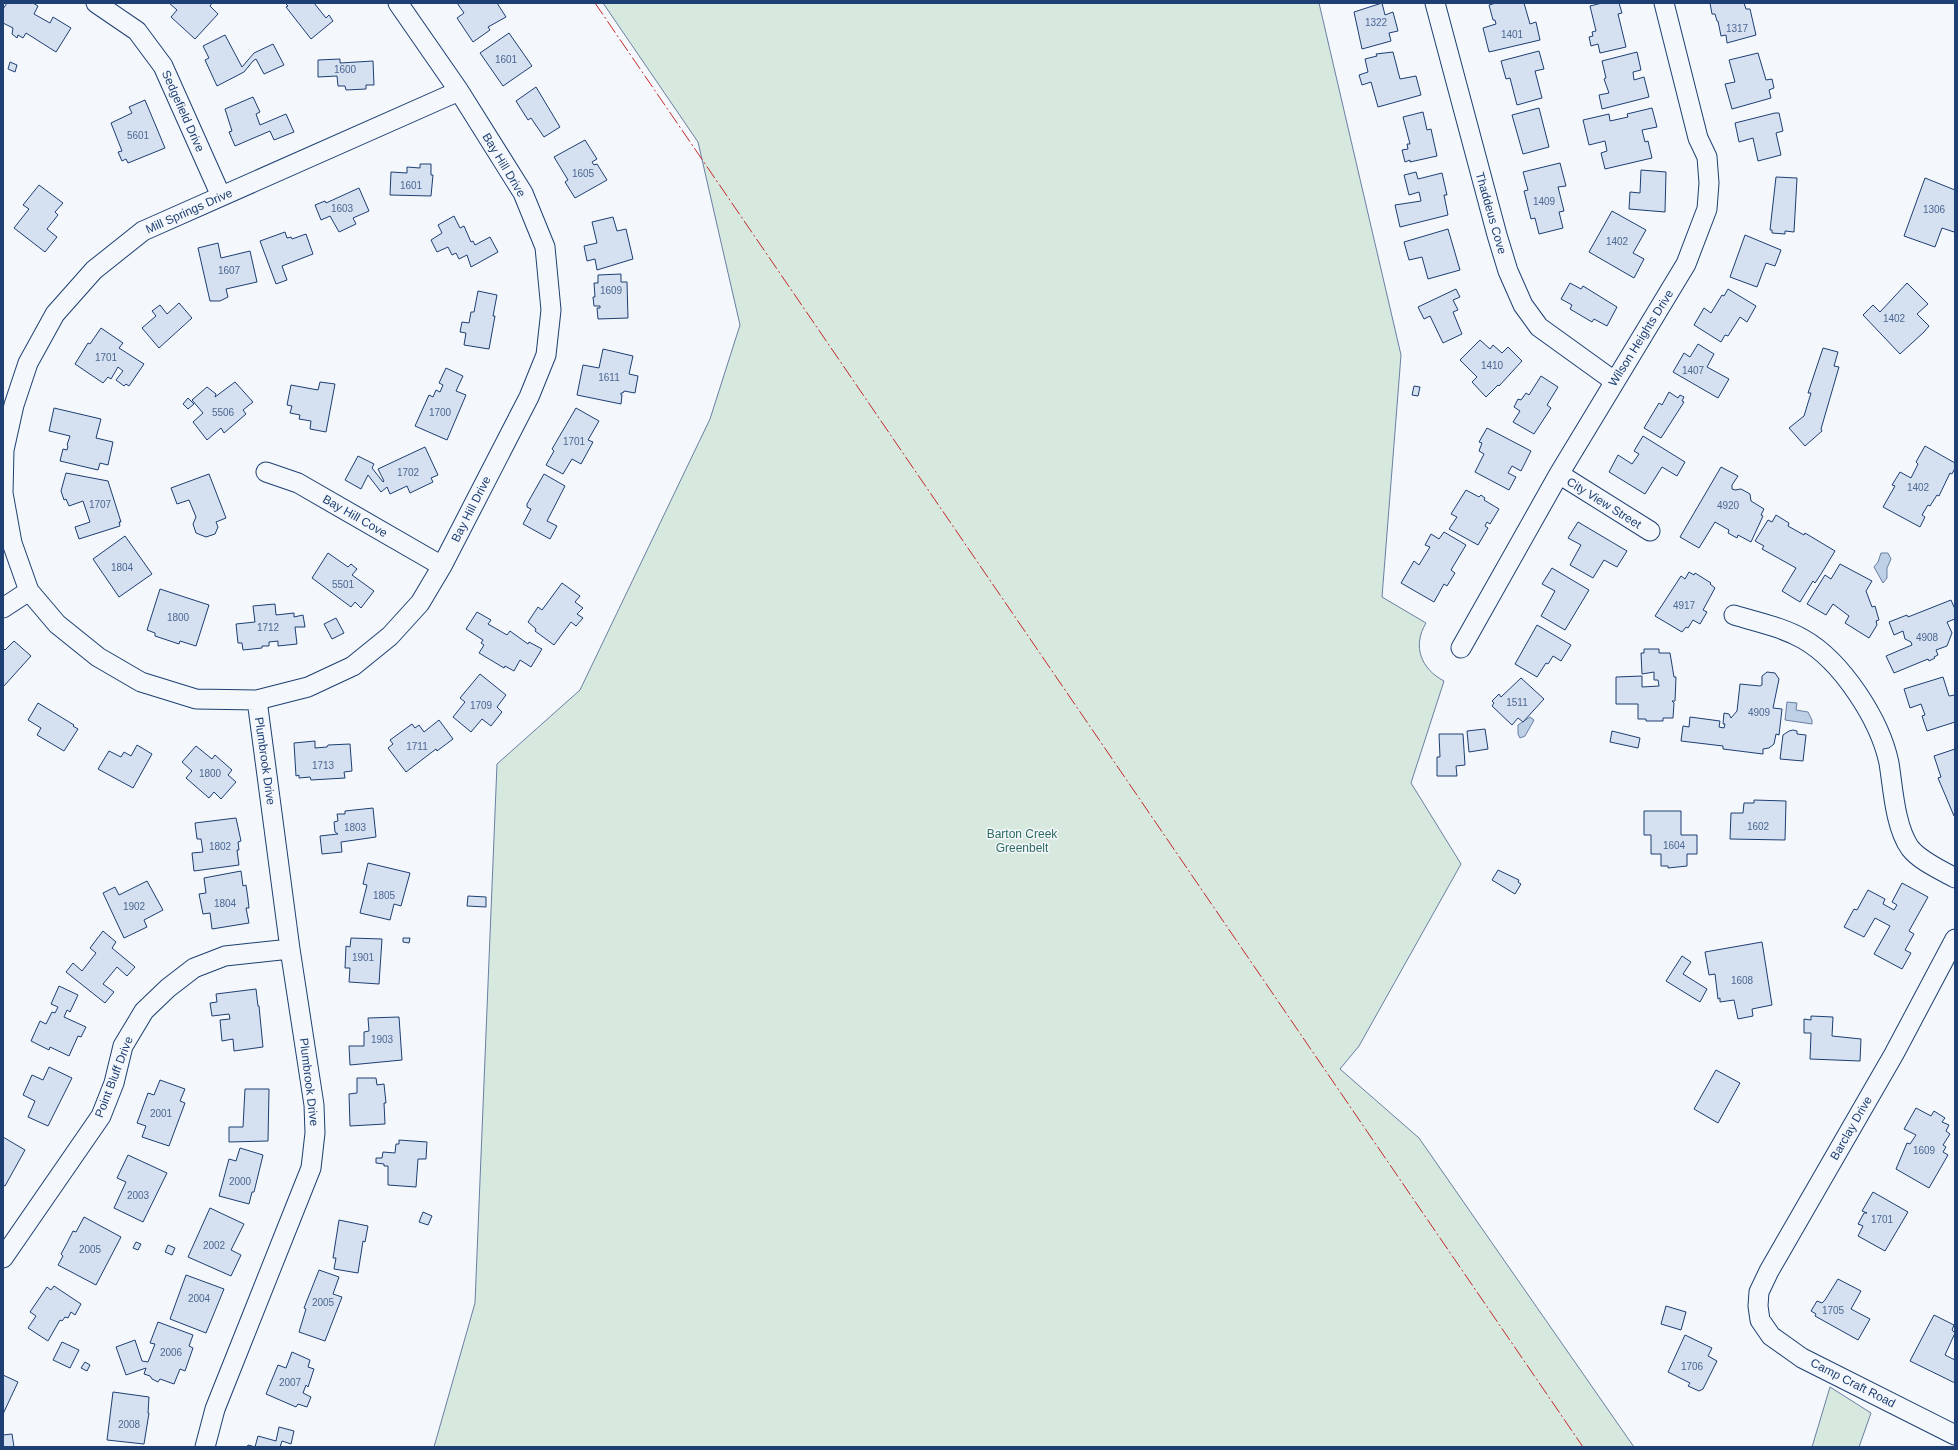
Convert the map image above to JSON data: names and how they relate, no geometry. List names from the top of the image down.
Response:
{
  "streets": {
    "street": [
      "Sedgefield Drive",
      "Bay Hill Drive",
      "Mill Springs Drive",
      "Thaddeus Cove",
      "Wilson Heights Drive",
      "City View Street",
      "Bay Hill Cove",
      "Plumbrook Drive",
      "Point Bluff Drive",
      "Barclay Drive",
      "Camp Craft Road"
    ]
  },
  "crossings": [
    ["Sedgefield Drive", "Mill Springs Drive"],
    ["Bay Hill Drive", "Mill Springs Drive"],
    ["Bay Hill Drive", "Bay Hill Cove"],
    ["Bay Hill Drive", "Plumbrook Drive"],
    ["Thaddeus Cove", "Wilson Heights Drive"],
    ["Wilson Heights Drive", "City View Street"],
    ["Plumbrook Drive", "Point Bluff Drive"],
    ["Barclay Drive", "Camp Craft Road"]
  ],
  "parks": ["Barton Creek Greenbelt"],
  "house_numbers": [
    "1322",
    "1317",
    "1401",
    "1601",
    "1600",
    "5601",
    "1605",
    "1601",
    "1409",
    "1603",
    "1306",
    "1402",
    "1607",
    "1609",
    "1402",
    "1701",
    "1410",
    "1407",
    "1611",
    "5506",
    "1700",
    "1701",
    "1702",
    "1402",
    "1707",
    "4920",
    "1804",
    "5501",
    "4917",
    "1800",
    "1712",
    "4908",
    "1511",
    "1709",
    "4909",
    "1711",
    "1713",
    "1800",
    "1602",
    "1803",
    "1604",
    "1802",
    "1805",
    "1804",
    "1902",
    "1901",
    "1608",
    "1903",
    "2001",
    "1609",
    "2000",
    "2003",
    "1701",
    "2002",
    "2005",
    "2004",
    "2005",
    "1705",
    "2006",
    "1706",
    "2007",
    "2008"
  ]
}
